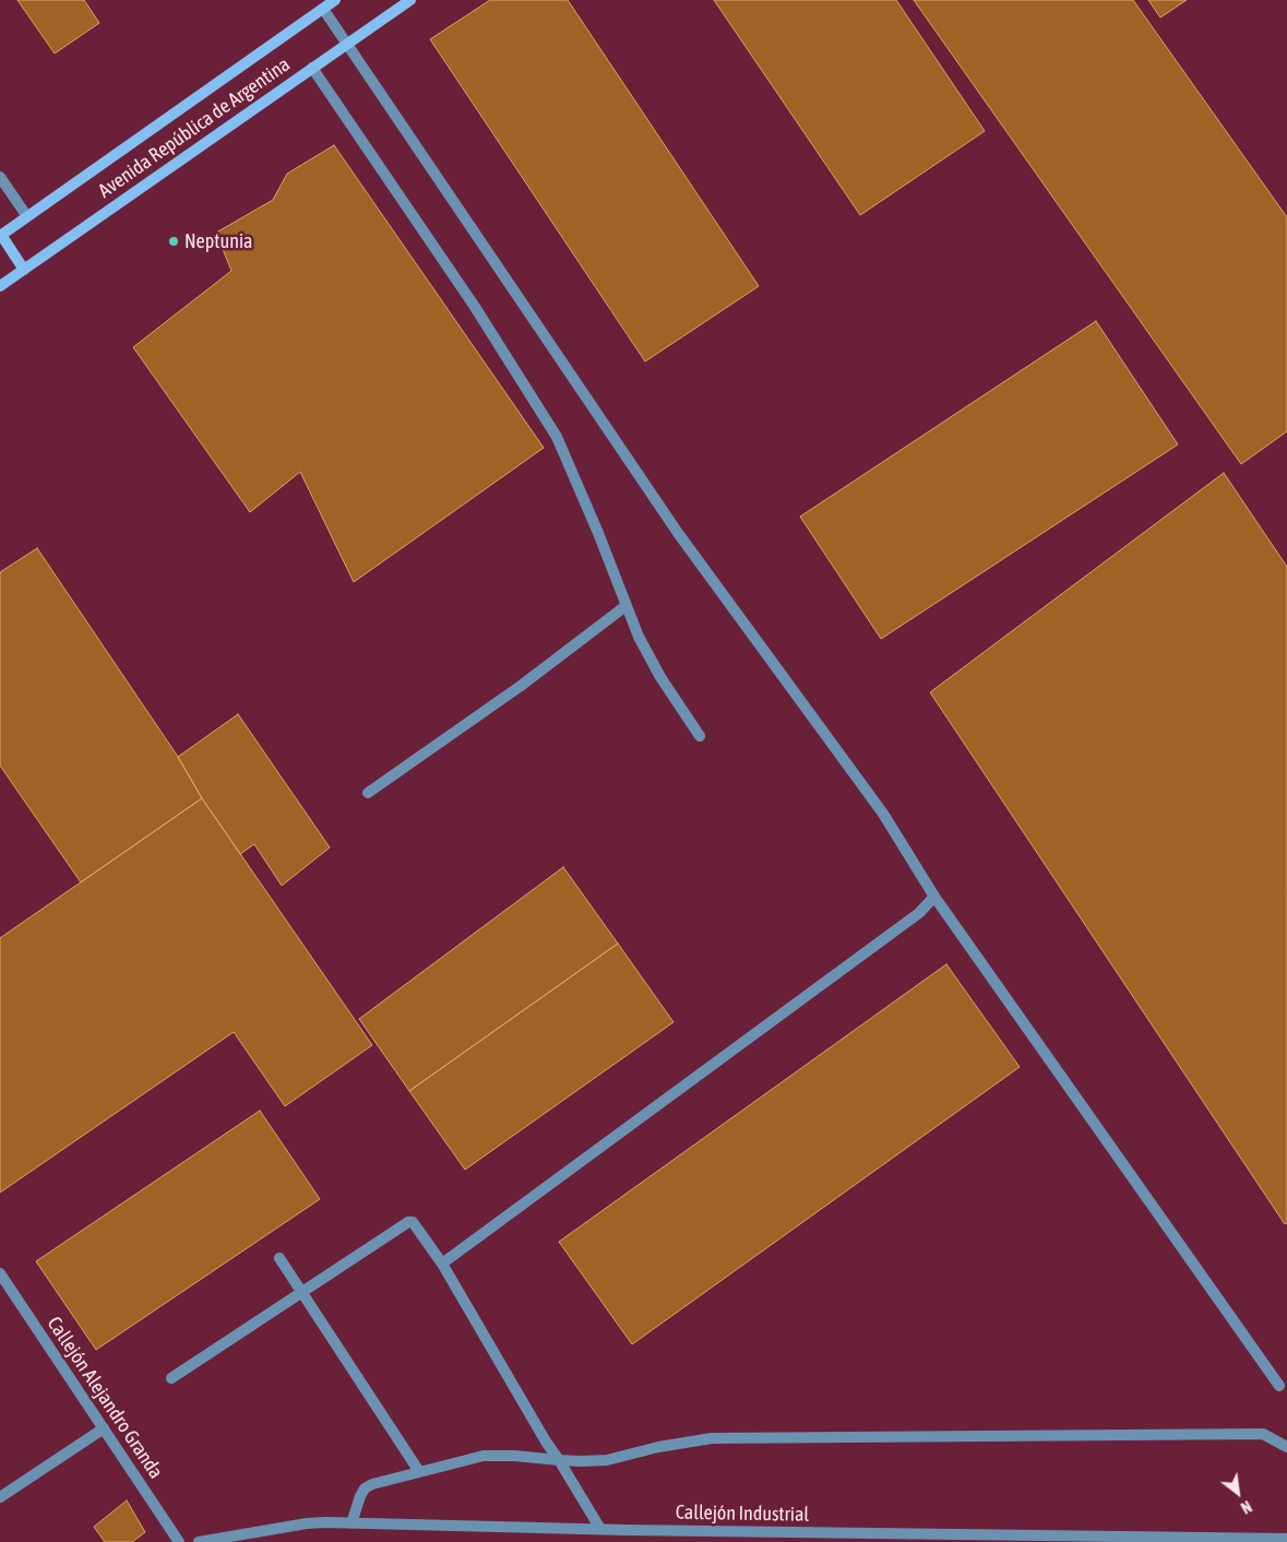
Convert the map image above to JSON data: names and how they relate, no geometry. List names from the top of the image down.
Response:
{
  "streets": {
    "main road": ["Avenida República de Argentina"],
    "street": ["Callejón Alejandro Granda", "Callejón Industrial"]
  },
  "places": ["Neptunia"],
  "north": "bottom right"
}
